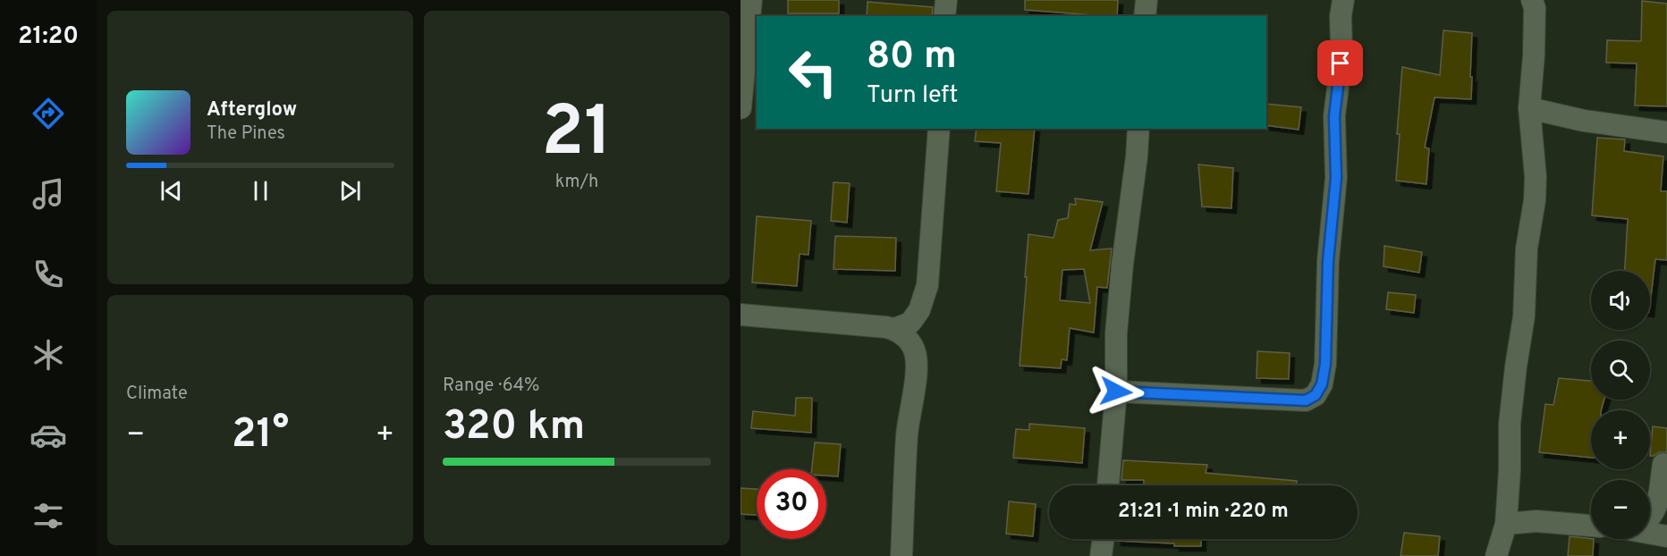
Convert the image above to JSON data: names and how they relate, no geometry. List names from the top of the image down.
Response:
{
  "page": {
    "tabs": "21:20",
    "tile": [
      ["21", "km/h"],
      "Climate",
      ["Range · 64%", "320 km"]
    ],
    "turn": ["80 m", "Turn left"],
    "song": ["Afterglow", "The Pines"],
    "map_buttons": ["+", "−"],
    "heat": ["−", "21°", "+"],
    "limit": "30",
    "trip": "21:21 · 1 min · 220 m"
  }
}
